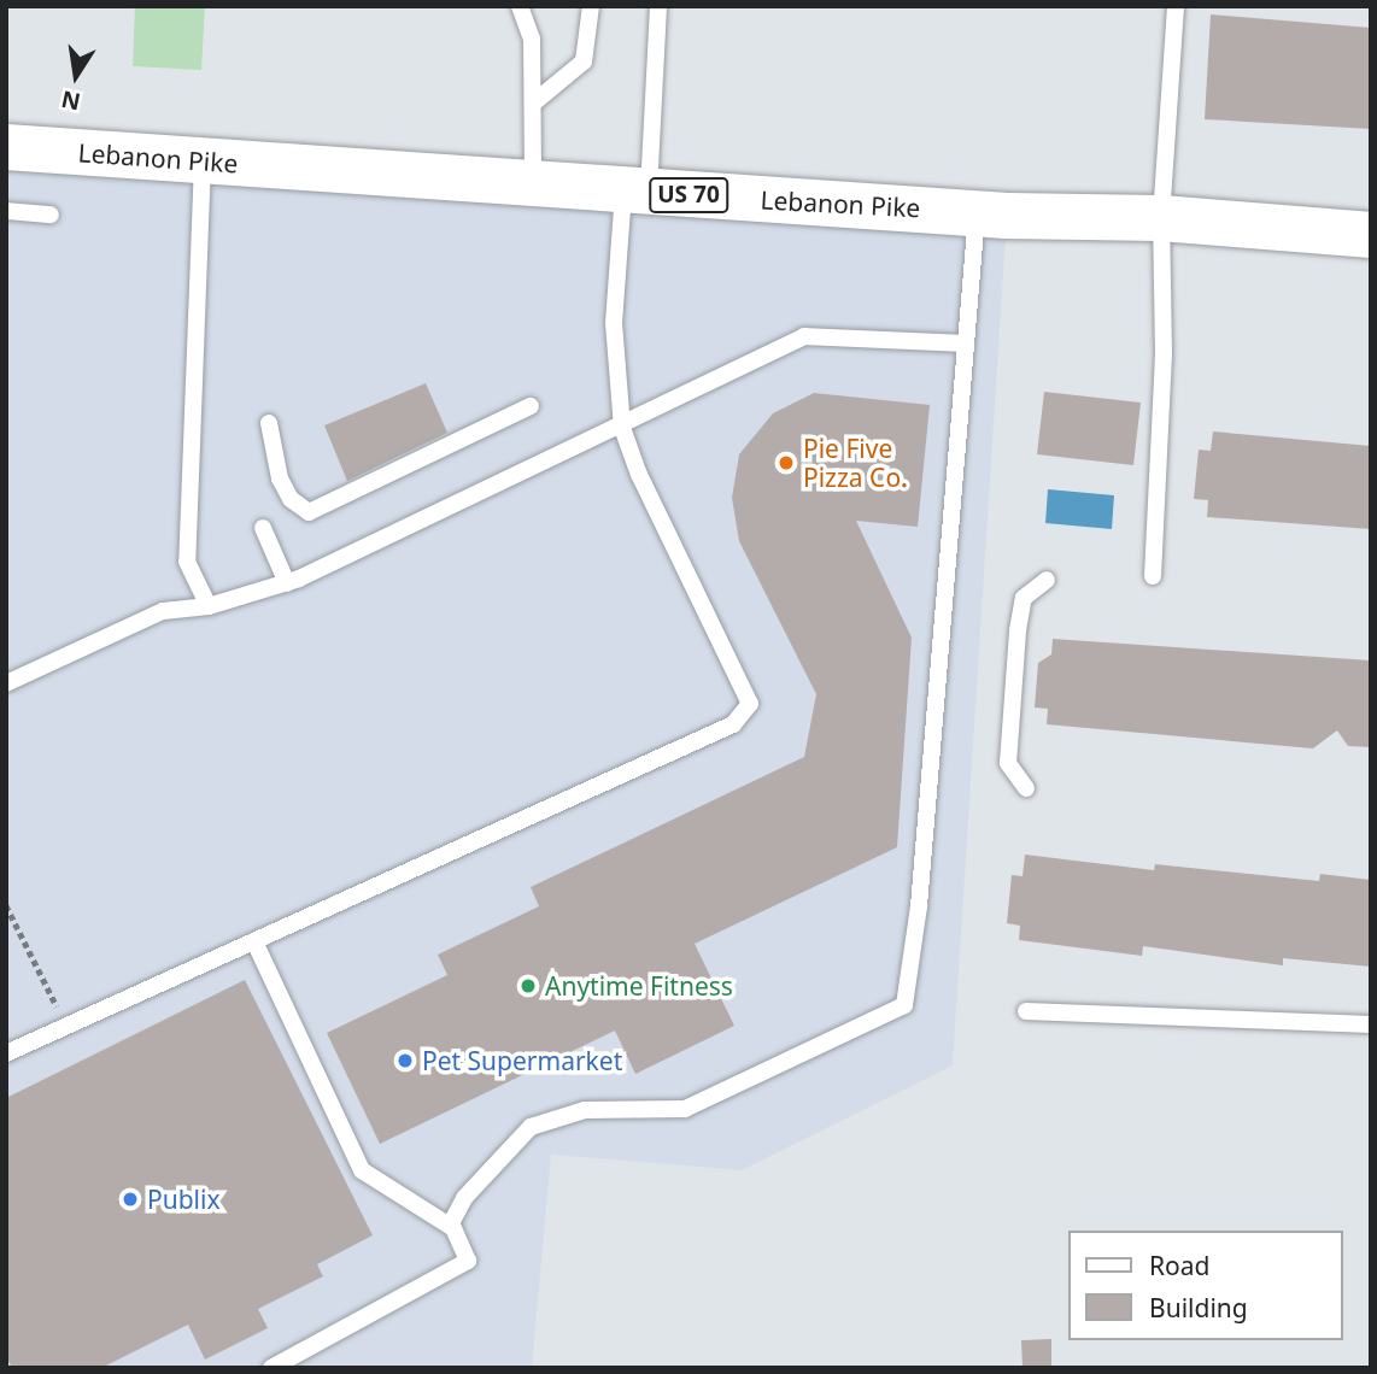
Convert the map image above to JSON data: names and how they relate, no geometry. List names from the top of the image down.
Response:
{
  "streets": {
    "main road": ["Lebanon Pike", "US 70"]
  },
  "places": [
    "Pie Five Pizza Co.",
    "Anytime Fitness",
    "Pet Supermarket",
    "Publix"
  ],
  "legend": ["Road", "Building"],
  "north": "bottom"
}
